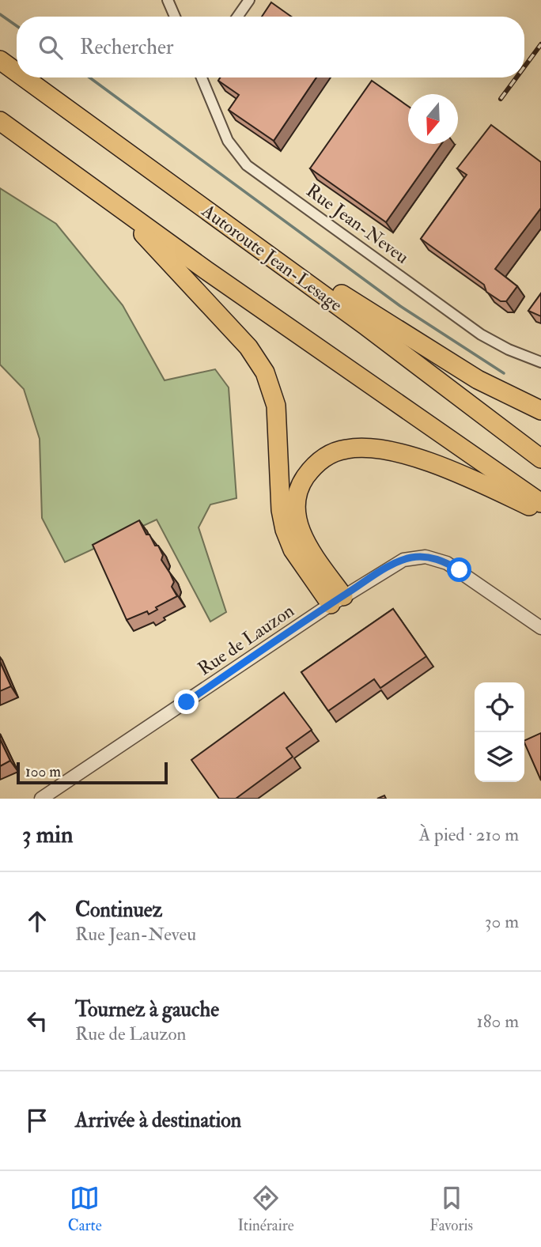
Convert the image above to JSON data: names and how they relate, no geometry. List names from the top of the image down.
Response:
{
  "streets": {
    "highway": ["Autoroute Jean-Lesage"],
    "street": ["Rue Jean-Neveu", "Rue de Lauzon"]
  },
  "scale_bar": "100 m",
  "north": "bottom",
  "page": {
    "search": "Rechercher",
    "scale": "100 m",
    "heading": ["3 min", "À pied · 210 m"],
    "list": [
      ["Continuez", "Rue Jean-Neveu", "30 m"],
      ["Tournez à gauche", "Rue de Lauzon", "180 m"],
      "Arrivée à destination"
    ],
    "nav": ["Carte", "Itinéraire", "Favoris"]
  }
}
